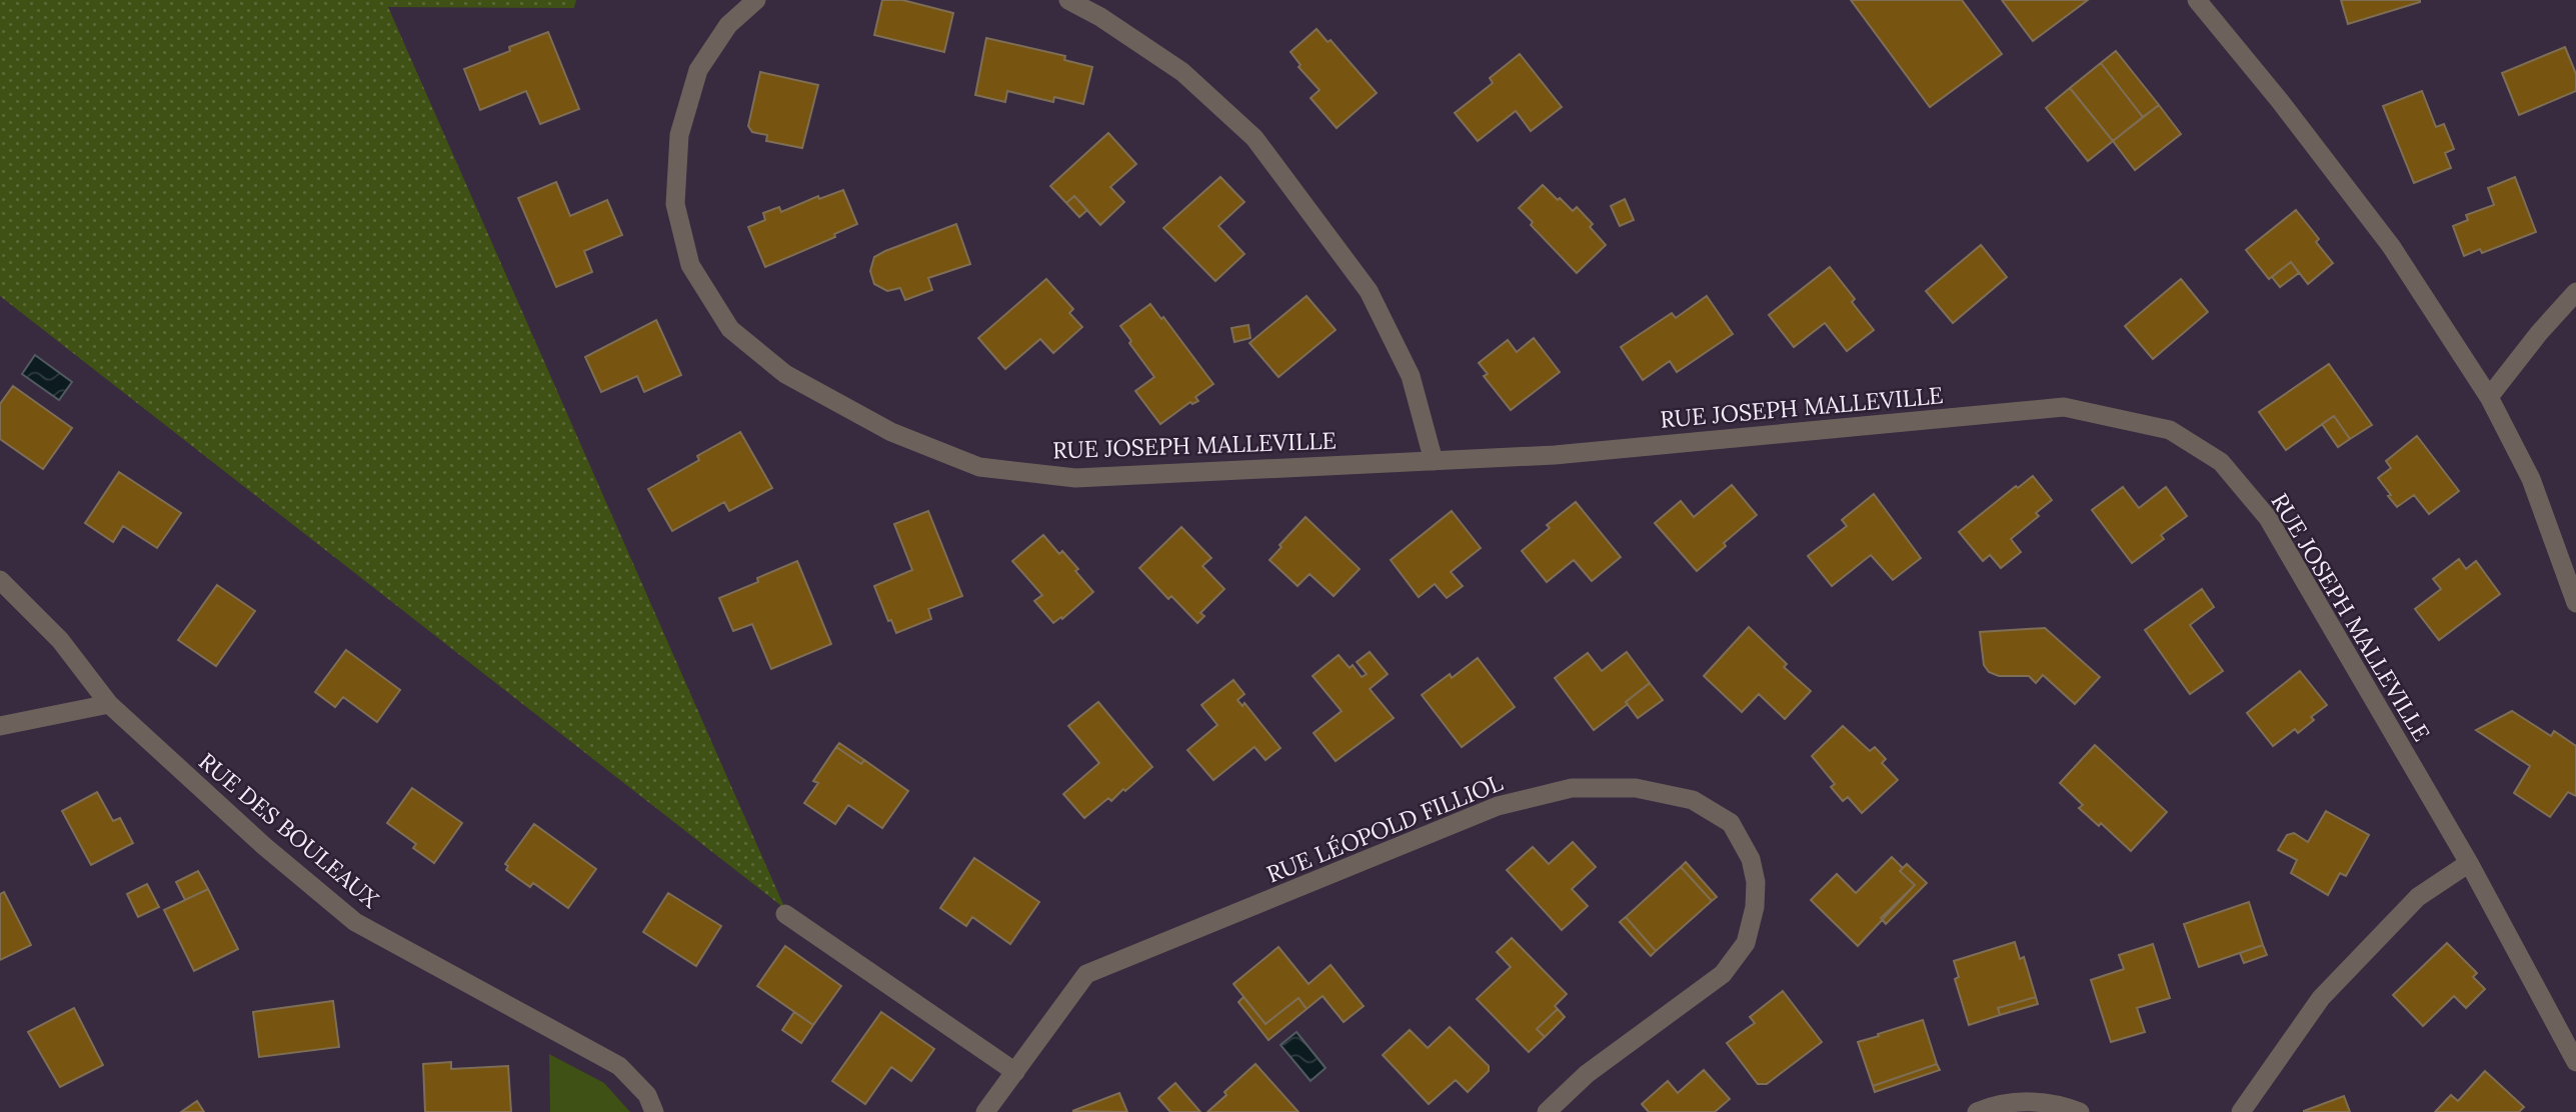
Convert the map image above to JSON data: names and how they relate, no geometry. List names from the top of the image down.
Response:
{
  "streets": {
    "street": ["RUE JOSEPH MALLEVILLE", "RUE LÉOPOLD FILLIOL", "RUE DES BOULEAUX"]
  }
}
